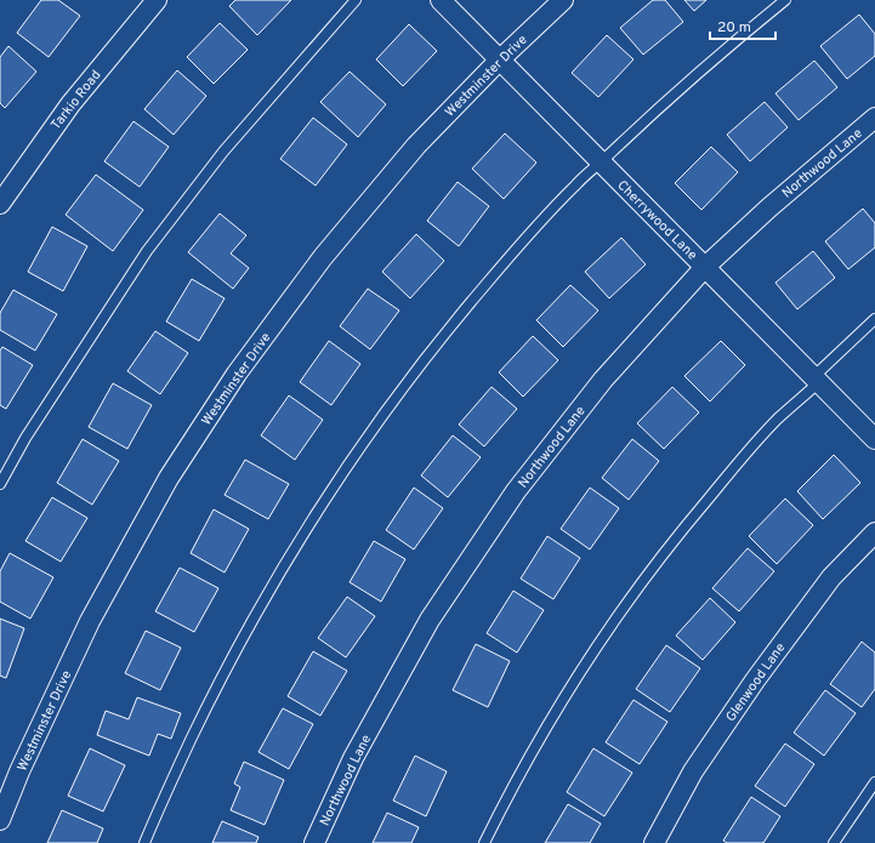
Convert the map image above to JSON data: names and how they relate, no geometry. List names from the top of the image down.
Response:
{
  "streets": {
    "street": [
      "Westminster Drive",
      "Tarkio Road",
      "Northwood Lane",
      "Cherrywood Lane",
      "Glenwood Lane"
    ]
  },
  "crossings": [
    ["Westminster Drive", "Cherrywood Lane"],
    ["Northwood Lane", "Cherrywood Lane"]
  ],
  "scale_bar": "20 m"
}
